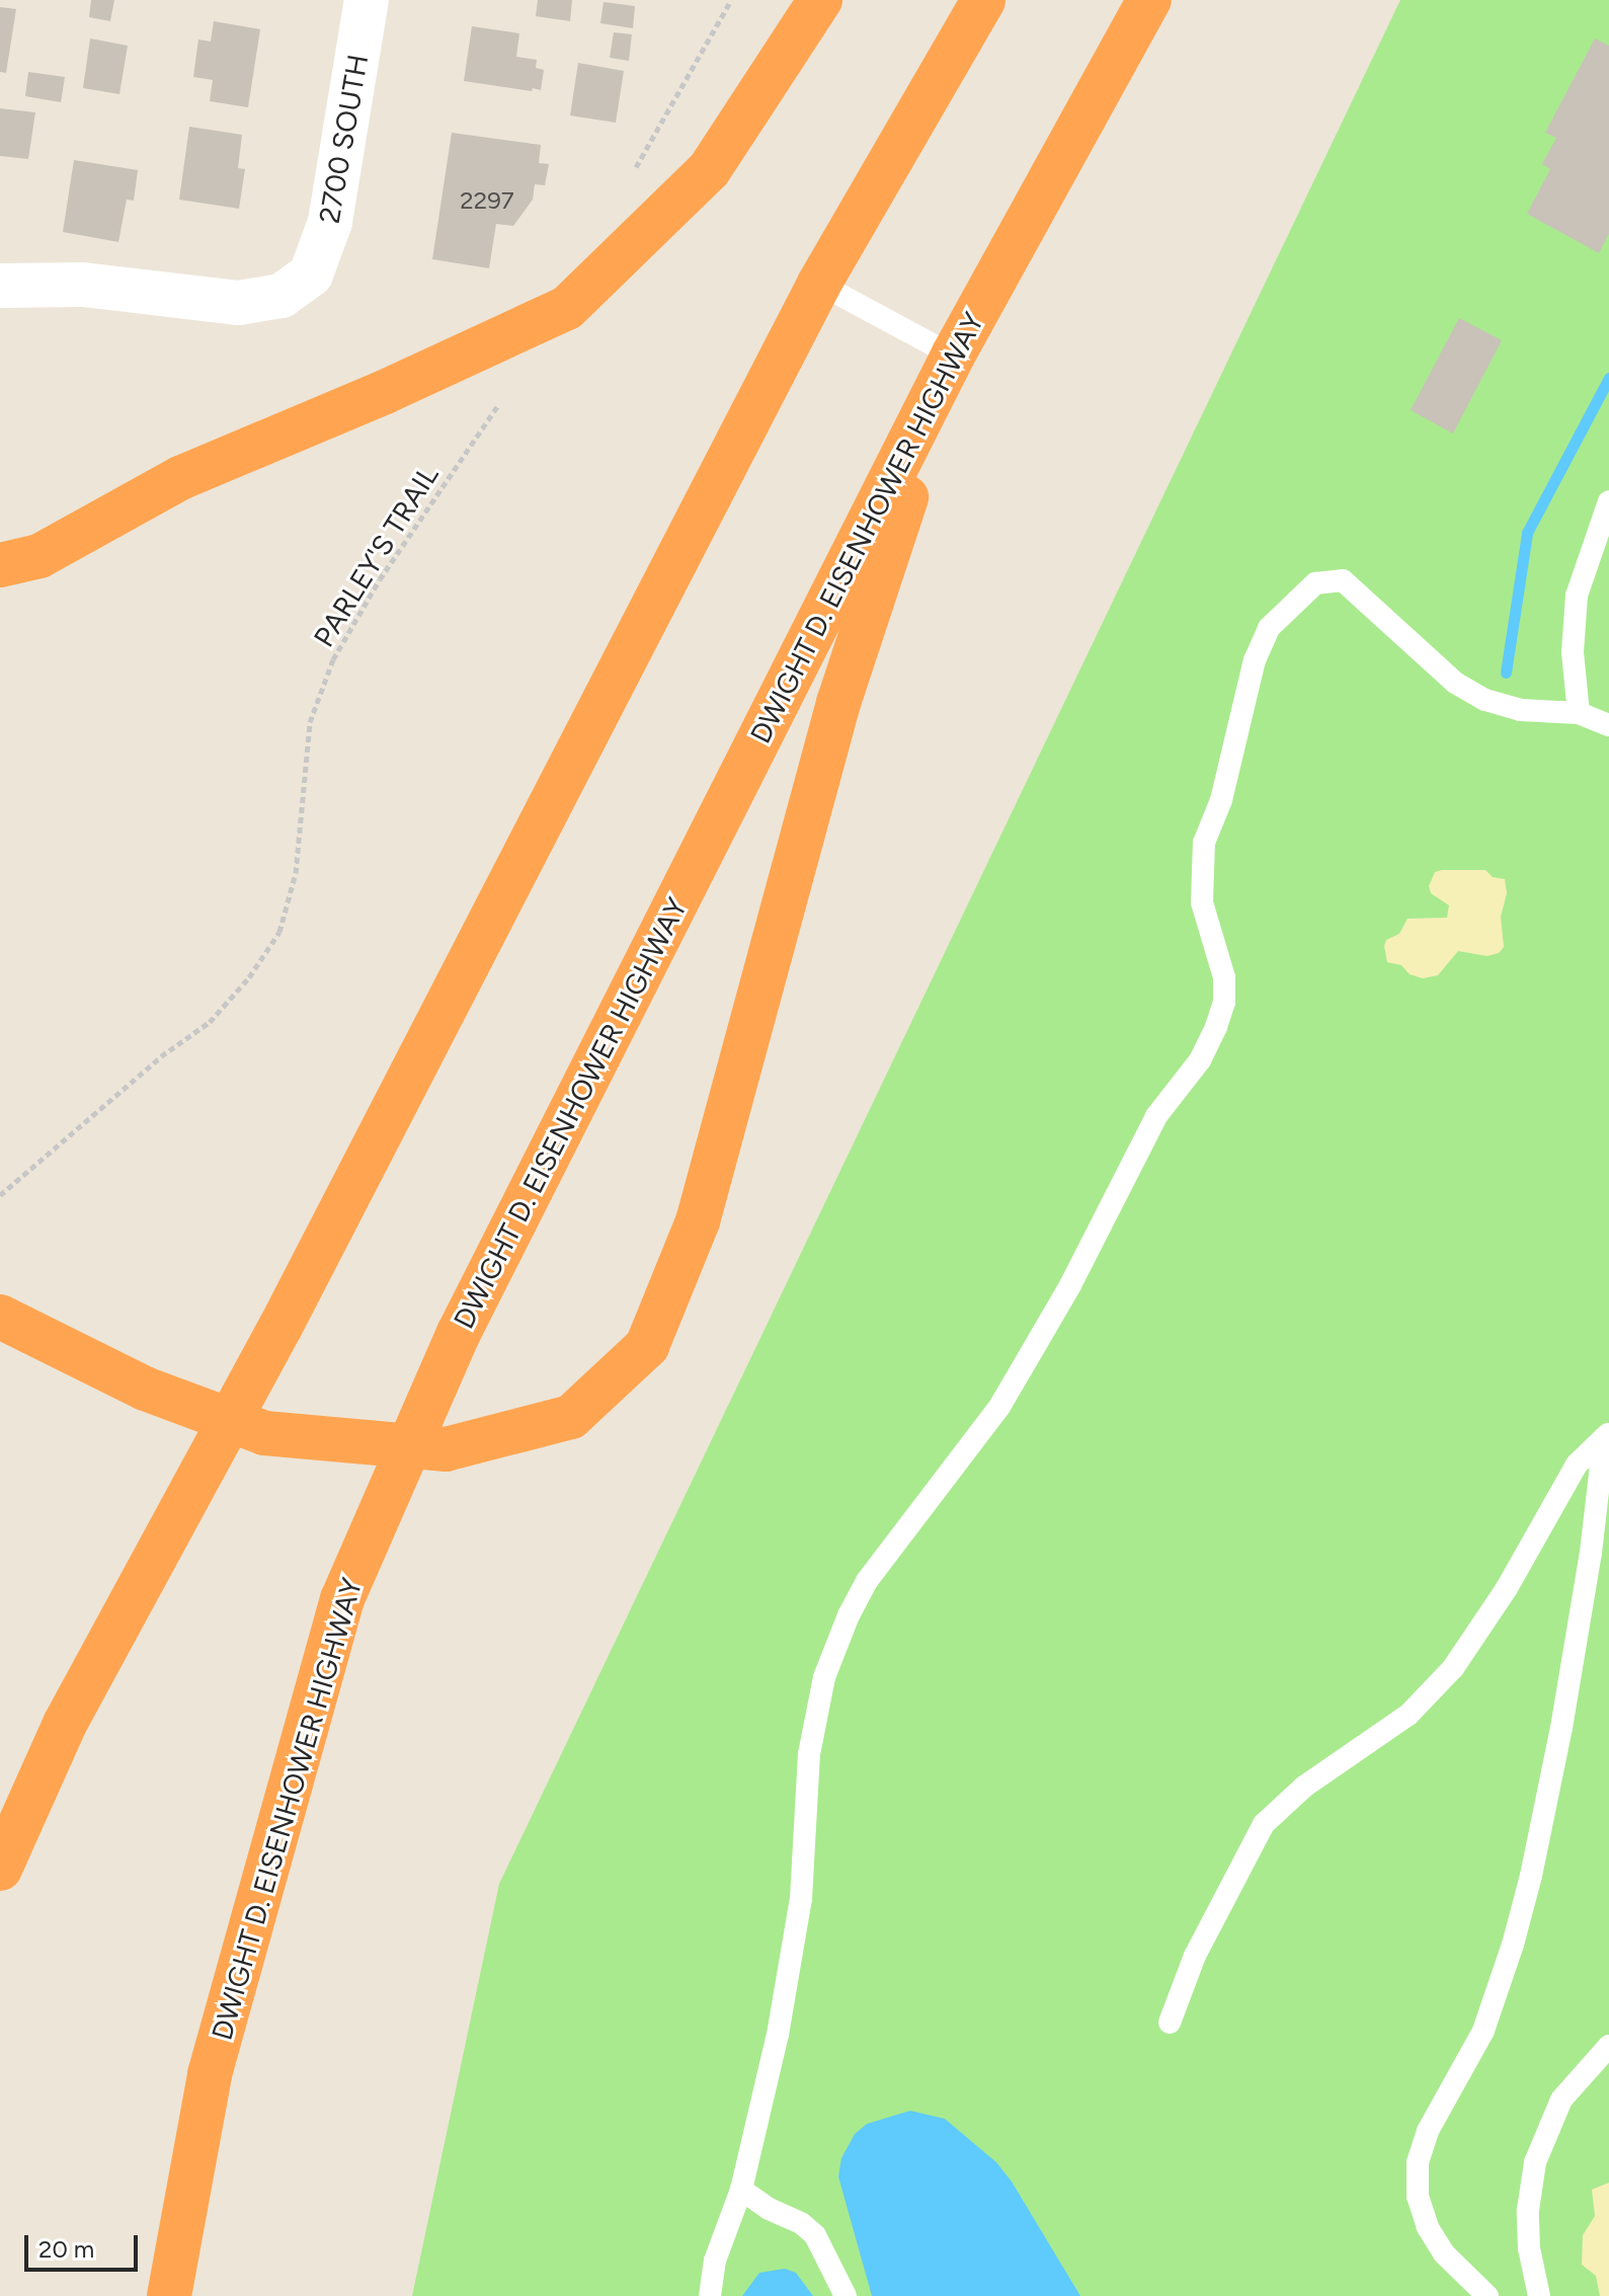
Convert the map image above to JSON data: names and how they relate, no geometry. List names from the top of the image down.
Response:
{
  "streets": {
    "highway": ["DWIGHT D. EISENHOWER HIGHWAY"],
    "street": ["2700 SOUTH"],
    "path": ["PARLEY'S TRAIL"]
  },
  "house_numbers": ["2297"],
  "scale_bar": "20 m"
}
